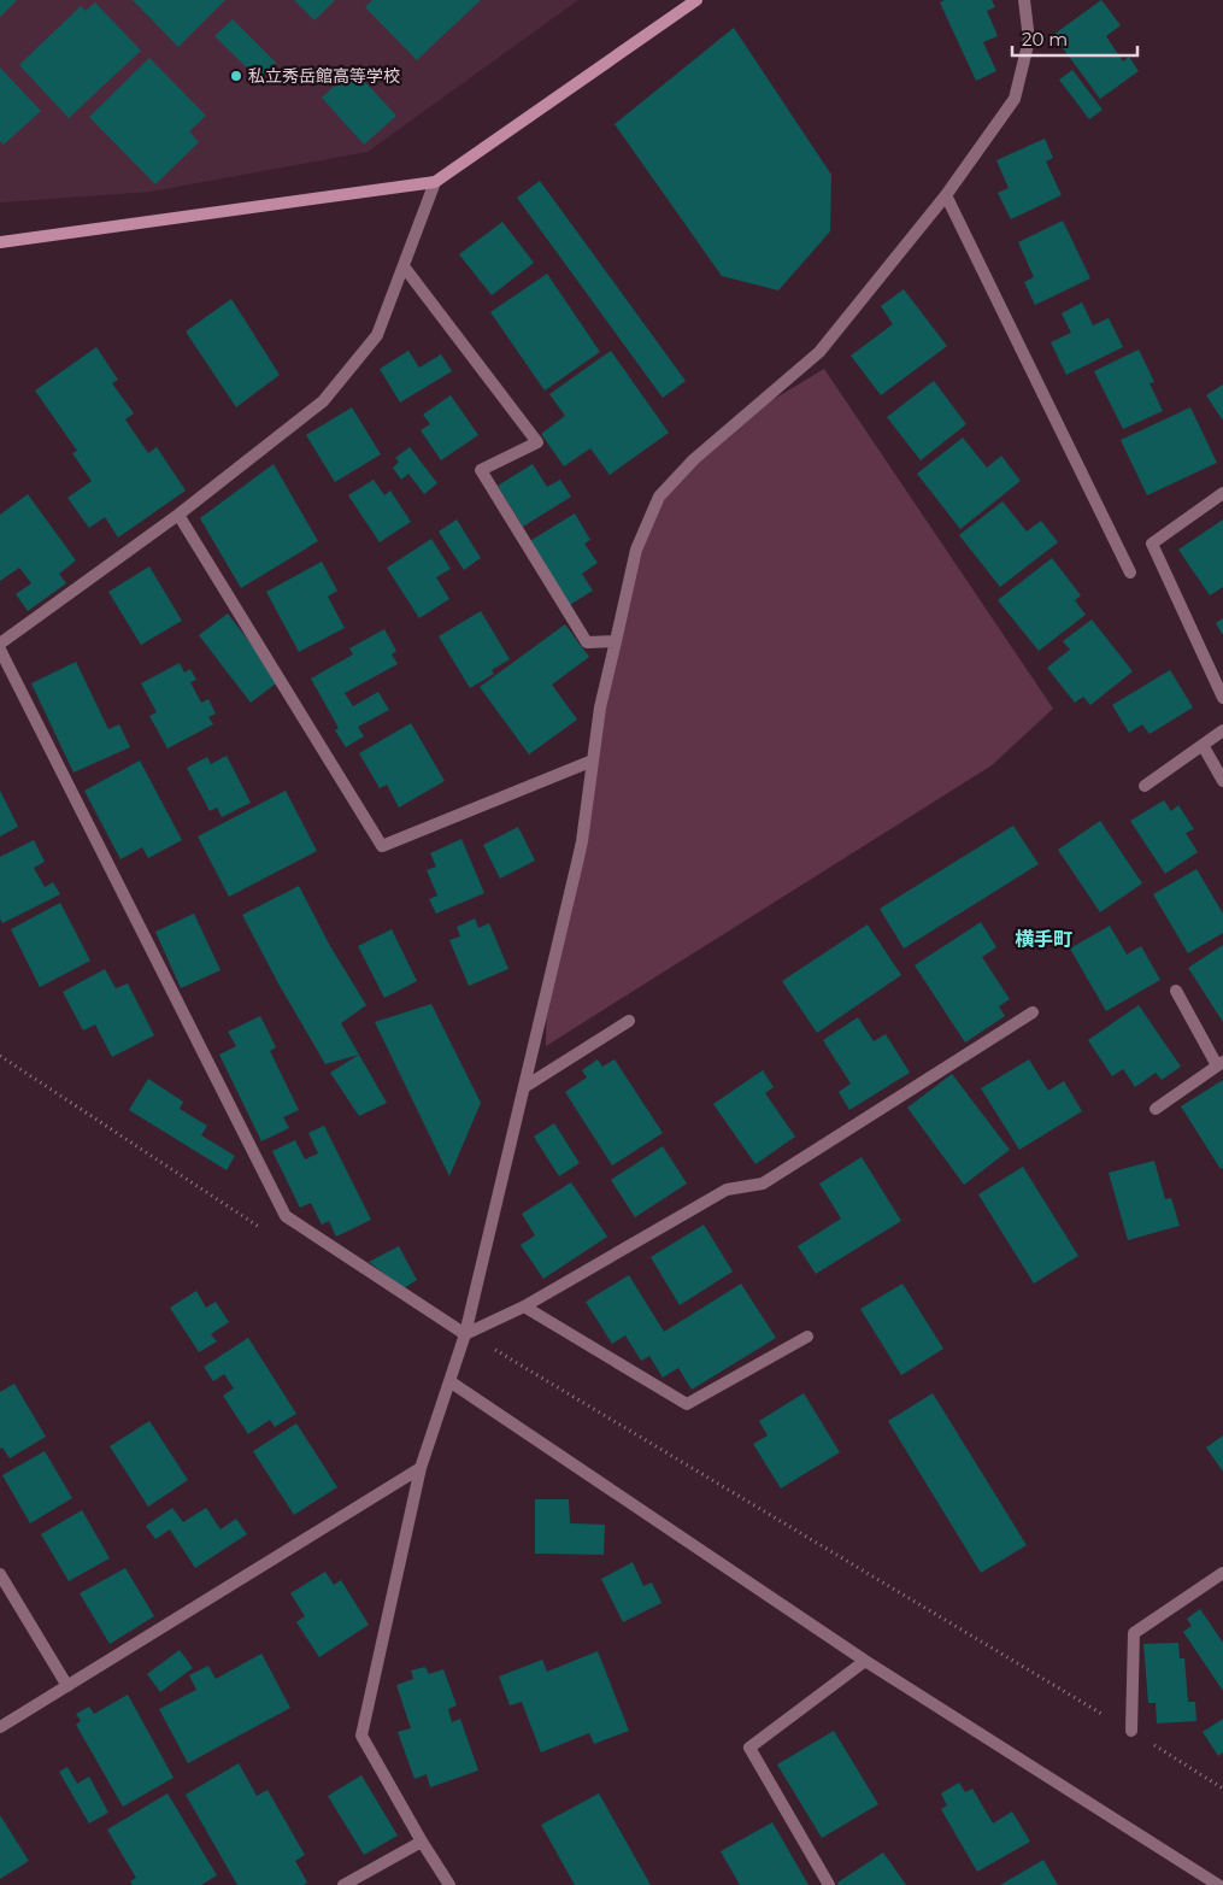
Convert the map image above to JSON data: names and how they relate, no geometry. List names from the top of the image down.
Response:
{
  "districts": ["横手町"],
  "places": ["私立秀岳館高等学校"],
  "scale_bar": "20 m"
}
